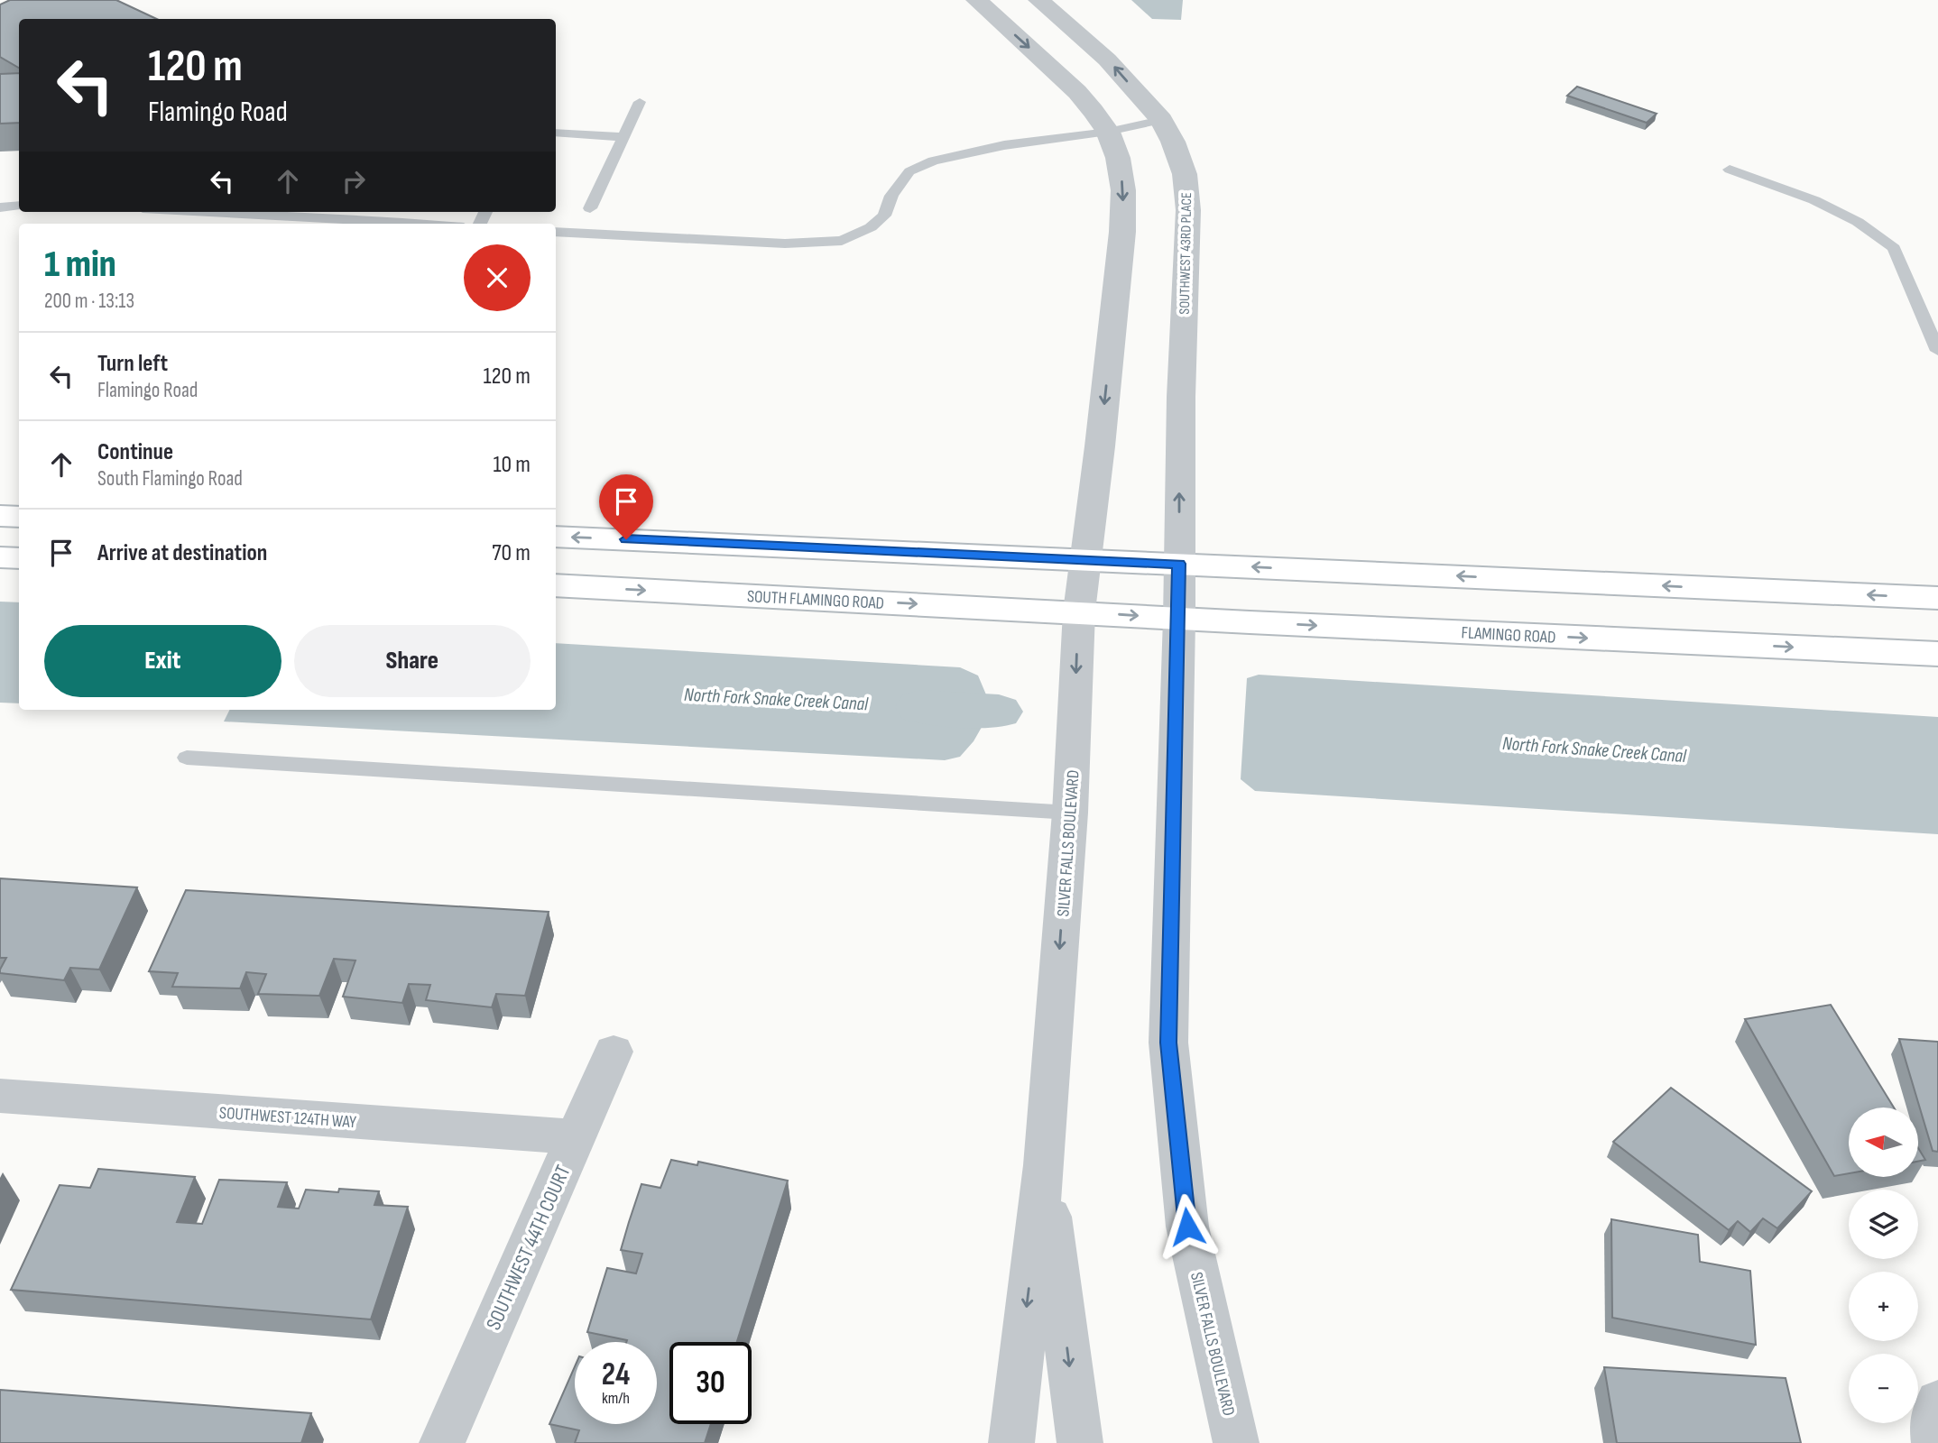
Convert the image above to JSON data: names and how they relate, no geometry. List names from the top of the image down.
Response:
{
  "streets": {
    "main road": ["SOUTH FLAMINGO ROAD", "FLAMINGO ROAD"],
    "street": [
      "SOUTHWEST 43RD PLACE",
      "SILVER FALLS BOULEVARD",
      "SOUTHWEST 124TH WAY",
      "SOUTHWEST 44TH COURT"
    ]
  },
  "crossings": [
    ["SOUTHWEST 43RD PLACE", "SILVER FALLS BOULEVARD"],
    ["SOUTH FLAMINGO ROAD", "FLAMINGO ROAD"],
    ["SOUTH FLAMINGO ROAD", "SILVER FALLS BOULEVARD"],
    ["FLAMINGO ROAD", "SILVER FALLS BOULEVARD"],
    ["SOUTHWEST 124TH WAY", "SOUTHWEST 44TH COURT"]
  ],
  "water": ["North Fork Snake Creek Canal"],
  "north": "left",
  "page": {
    "turn": ["120 m", "Flamingo Road"],
    "heading": ["1 min", "200 m · 13:13"],
    "list": [
      {
        "name": "Turn left",
        "note": "Flamingo Road",
        "value": "120 m"
      },
      {
        "name": "Continue",
        "note": "South Flamingo Road",
        "value": "10 m"
      },
      {
        "name": "Arrive at destination",
        "value": "70 m"
      }
    ],
    "buttons": ["Exit", "Share"],
    "map_buttons": ["+", "−"],
    "speed": "24 km/h",
    "limit": "30"
  }
}
